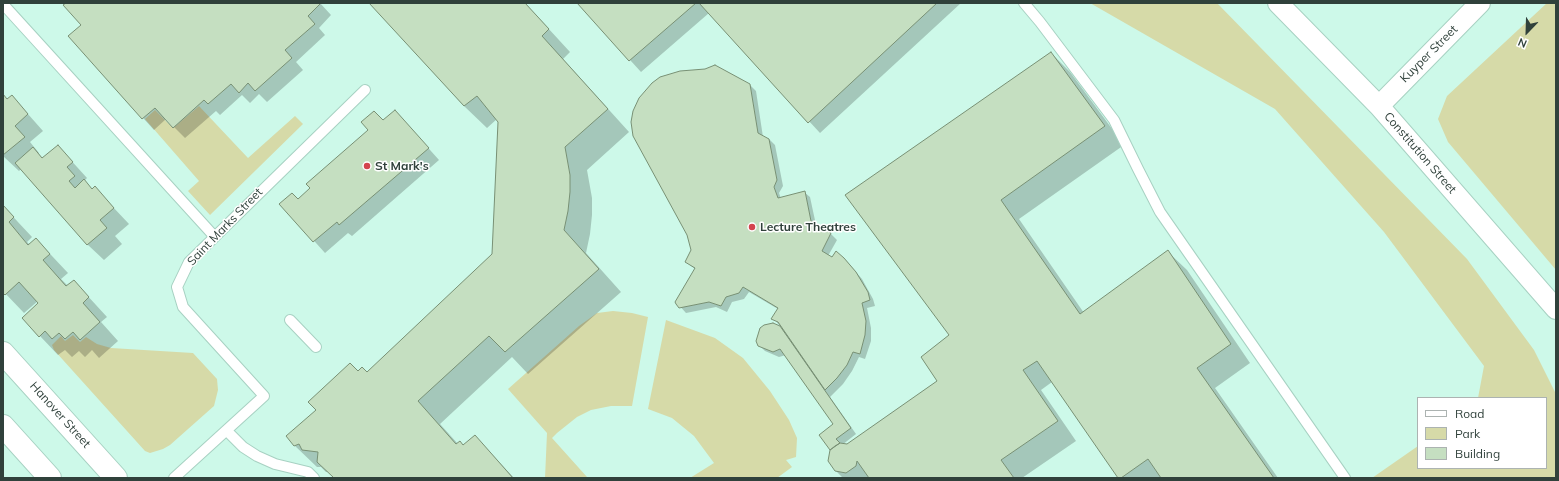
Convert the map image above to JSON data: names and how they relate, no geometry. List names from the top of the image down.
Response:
{
  "streets": {
    "street": ["Kuyper Street", "Constitution Street", "Hanover Street"],
    "lane": ["Saint Marks Street"]
  },
  "crossings": [
    ["Kuyper Street", "Constitution Street"]
  ],
  "places": ["St Mark's", "Lecture Theatres"],
  "legend": ["Road", "Park", "Building"],
  "north": "bottom left"
}
